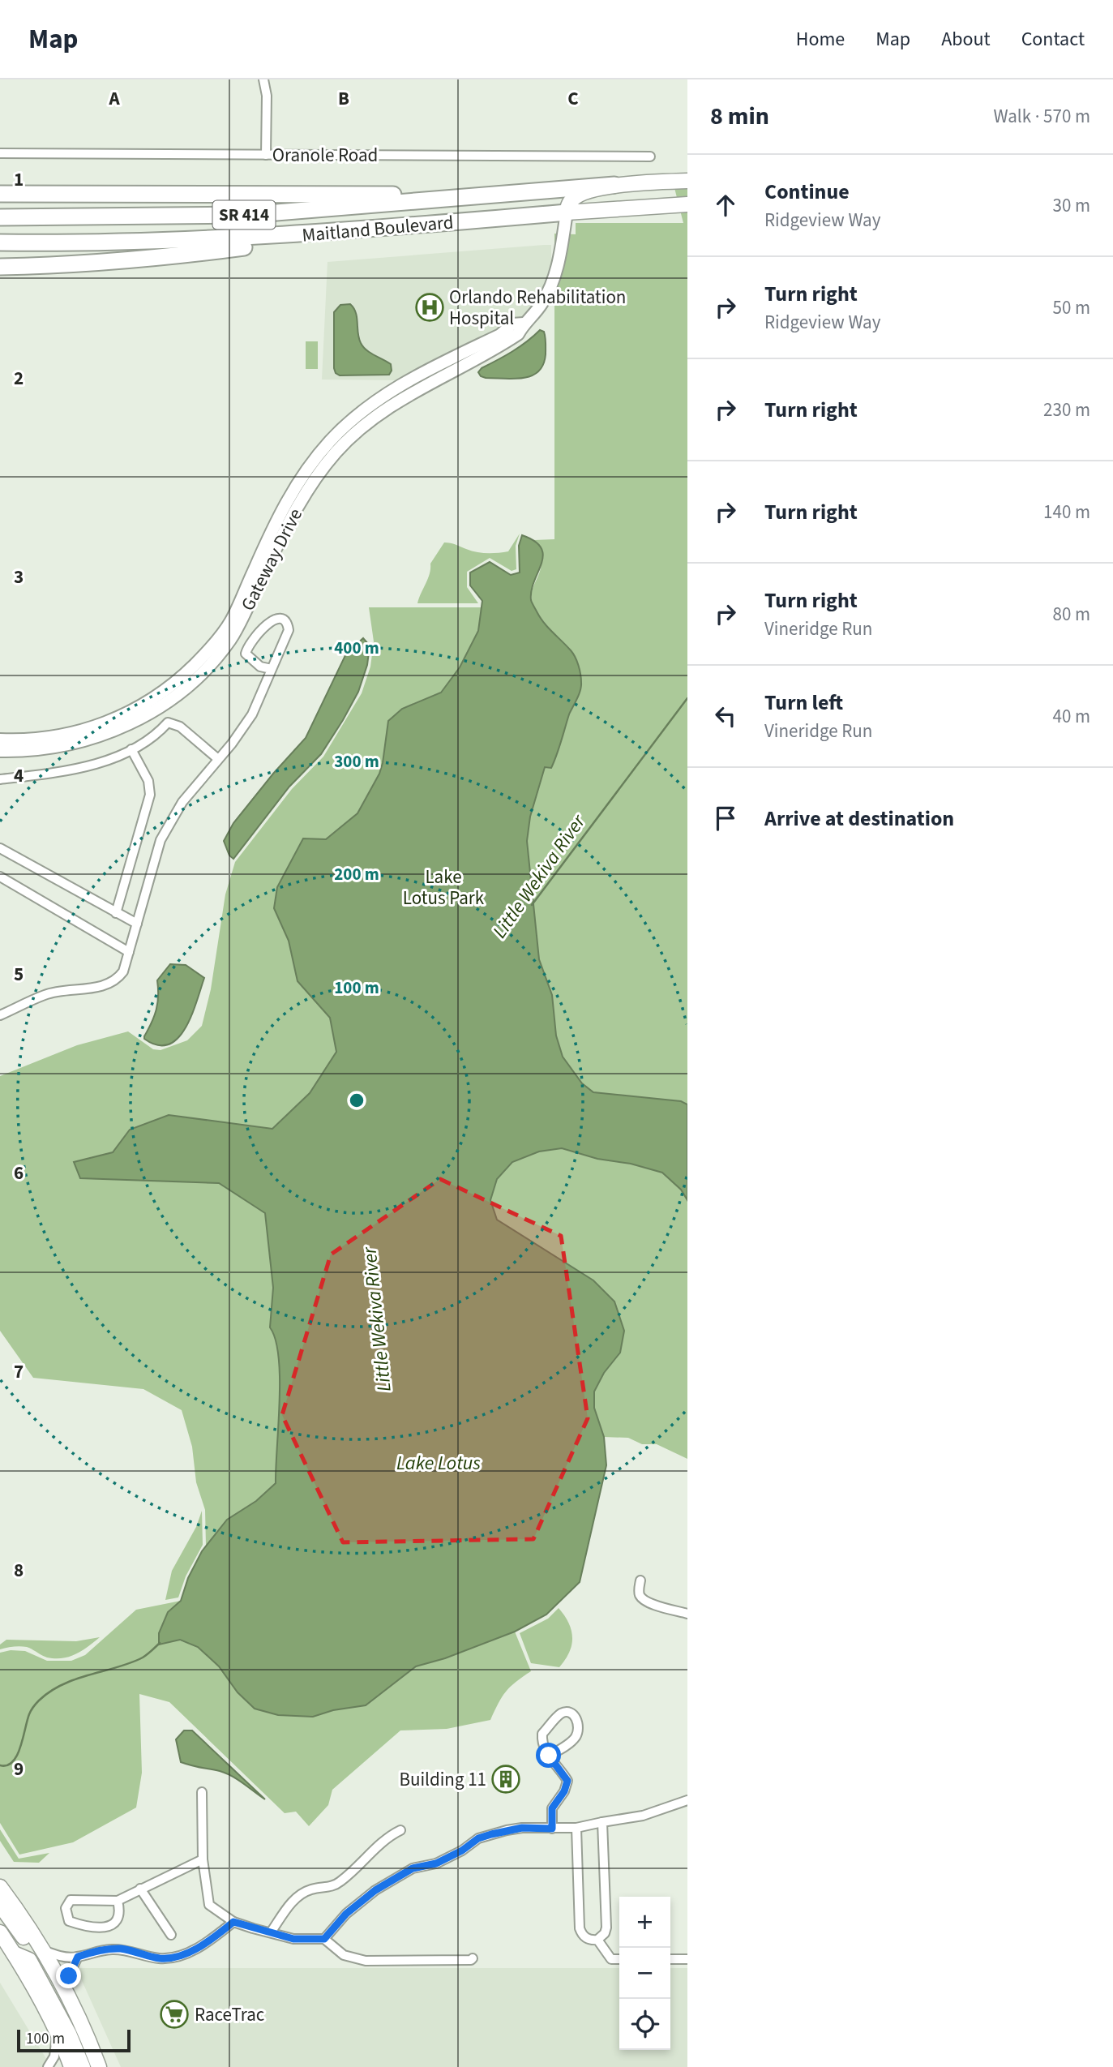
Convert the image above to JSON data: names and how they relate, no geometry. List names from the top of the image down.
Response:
{
  "streets": {
    "highway": ["SR 414", "Maitland Boulevard"],
    "street": ["Oranole Road", "Gateway Drive"]
  },
  "crossings": [
    ["Maitland Boulevard", "Gateway Drive"]
  ],
  "water": ["Little Wekiva River", "Lake Lotus"],
  "parks": ["Lake Lotus Park"],
  "places": {
    "hospital": ["Orlando Rehabilitation Hospital"],
    "building": ["Building 11"],
    "supermarket": ["RaceTrac"]
  },
  "scale_bar": "100 m",
  "page": {
    "header": "Map",
    "nav": [
      "Home",
      "Map",
      "About",
      "Contact"
    ],
    "heading": ["8 min", "Walk · 570 m"],
    "list": [
      ["Continue", "Ridgeview Way", "30 m"],
      ["Turn right", "Ridgeview Way", "50 m"],
      ["Turn right", "230 m"],
      ["Turn right", "140 m"],
      ["Turn right", "Vineridge Run", "80 m"],
      ["Turn left", "Vineridge Run", "40 m"],
      "Arrive at destination"
    ],
    "map_buttons": ["+", "−"],
    "scale": "100 m"
  },
  "grid": {
    "columns": ["A", "B", "C"],
    "rows": [
      "1",
      "2",
      "3",
      "4",
      "5",
      "6",
      "7",
      "8",
      "9"
    ]
  },
  "rings": [
    "400 m",
    "300 m",
    "200 m",
    "100 m"
  ]
}
